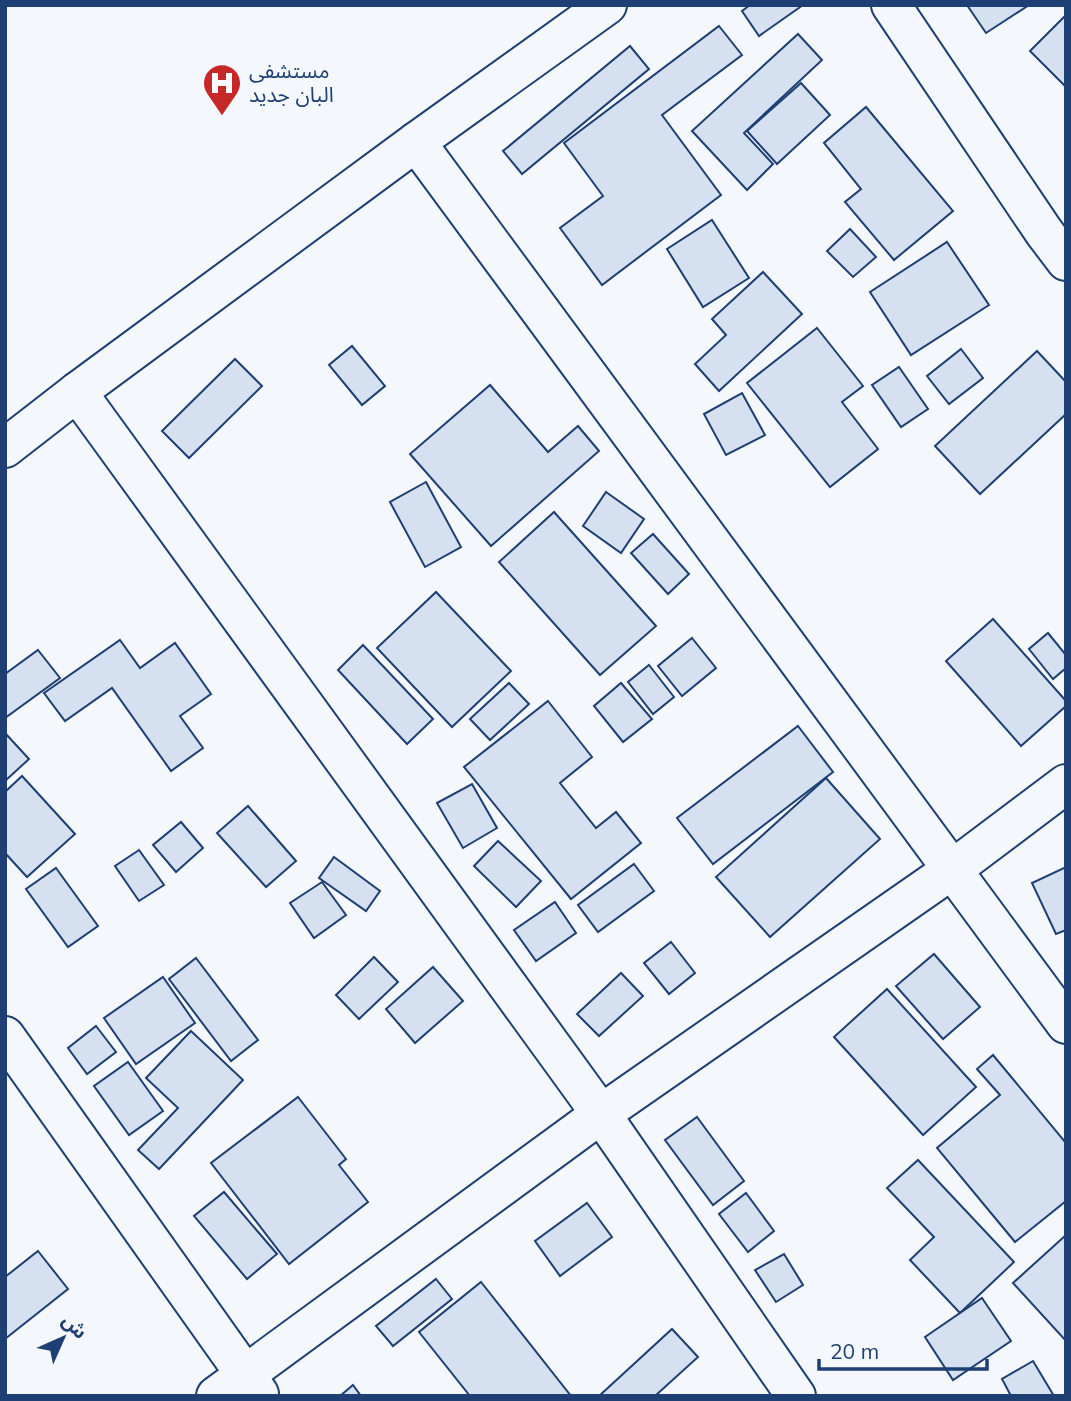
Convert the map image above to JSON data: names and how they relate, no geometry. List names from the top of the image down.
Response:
{
  "places": {
    "hospital": ["مستشفى البان جديد"]
  },
  "scale_bar": "20 m",
  "north": "top right"
}
